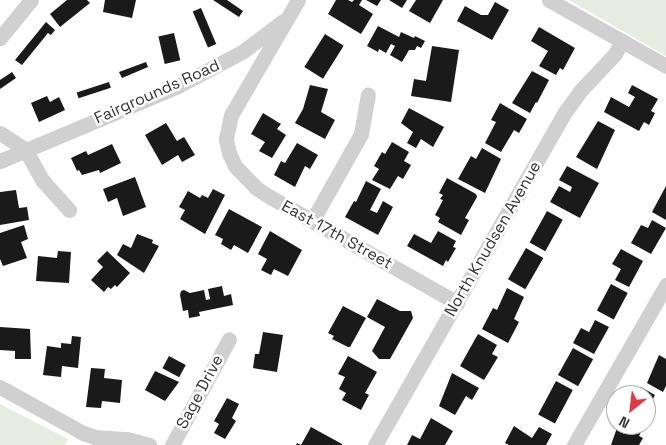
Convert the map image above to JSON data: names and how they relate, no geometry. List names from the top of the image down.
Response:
{
  "streets": {
    "street": [
      "Fairgrounds Road",
      "East 17th Street",
      "North Knudsen Avenue",
      "Sage Drive"
    ]
  },
  "crossings": [
    ["Fairgrounds Road", "East 17th Street"],
    ["East 17th Street", "North Knudsen Avenue"]
  ],
  "north": "bottom left"
}
